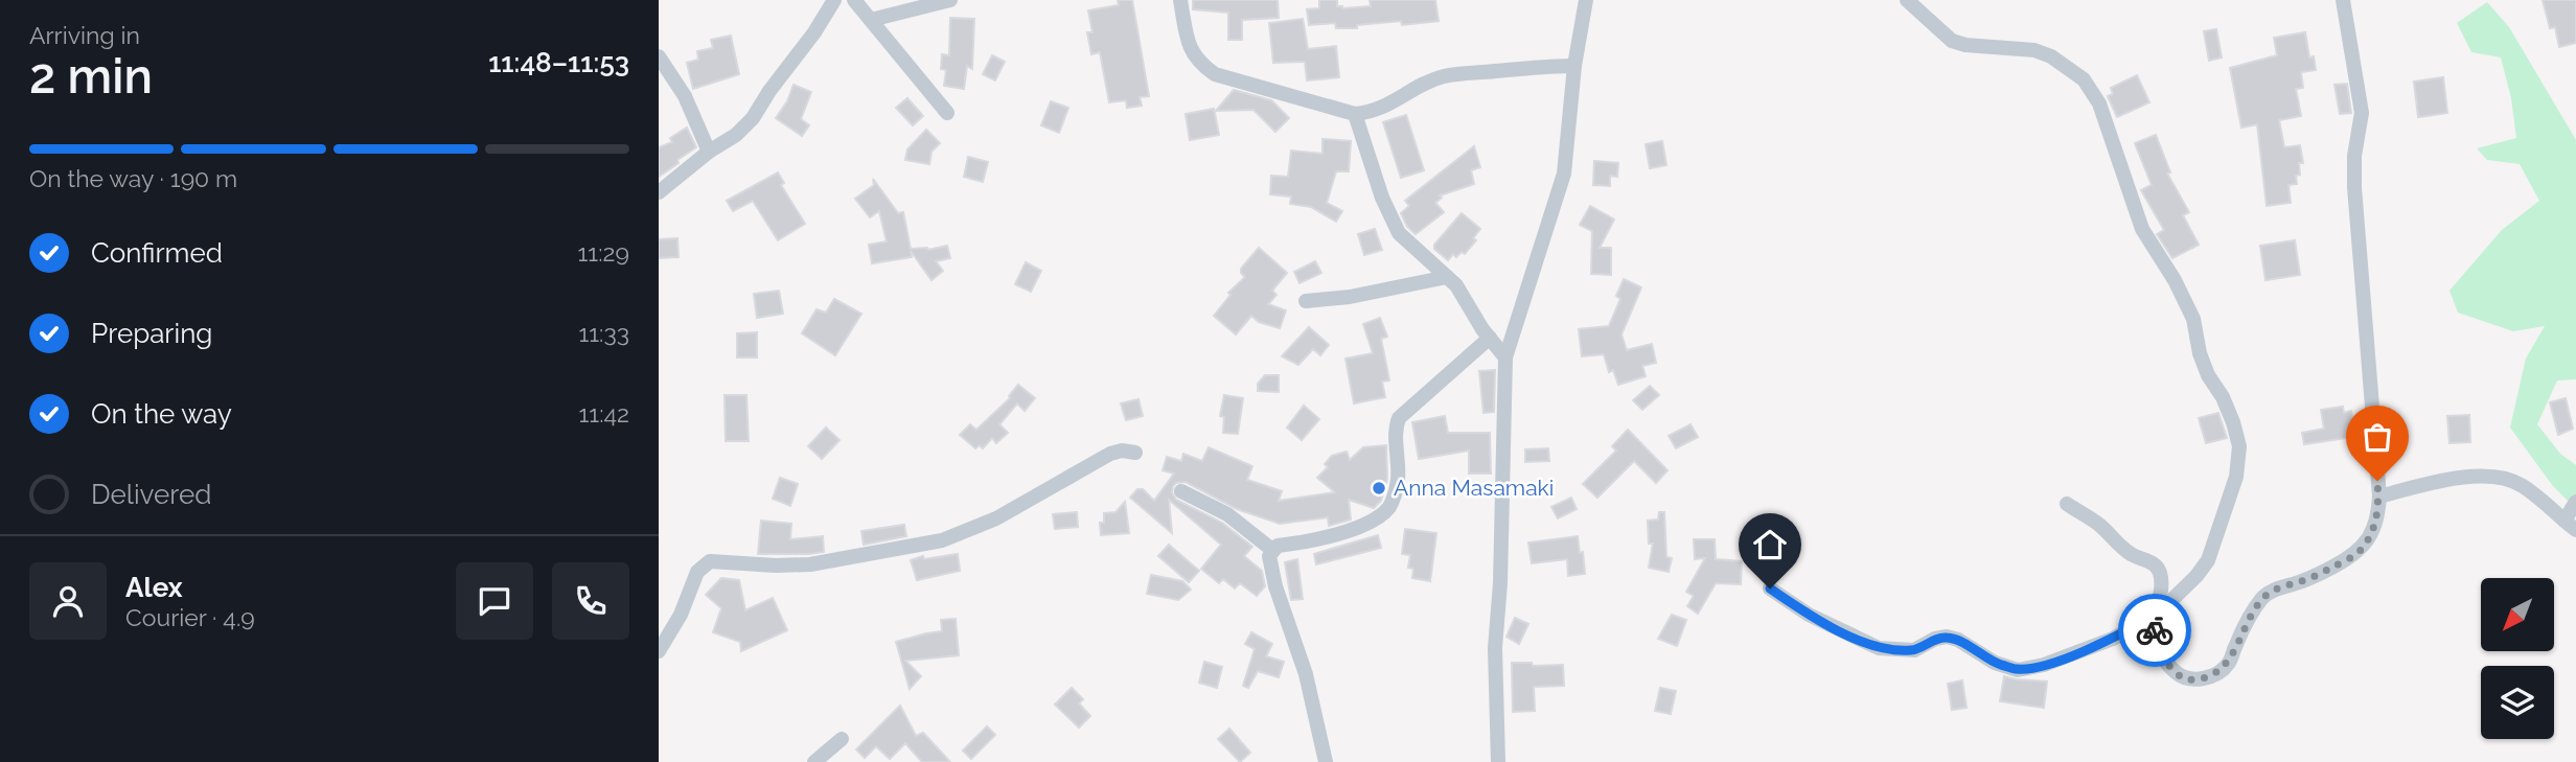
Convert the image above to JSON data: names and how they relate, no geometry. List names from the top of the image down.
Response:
{
  "places": ["Anna Masamaki"],
  "north": "bottom left",
  "page": {
    "heading": ["2 min", "Arriving in", "11:48–11:53"],
    "panel": ["Alex", "Courier · 4.9"],
    "bar": "On the way · 190 m",
    "list": [
      ["Confirmed", "11:29"],
      ["Preparing", "11:33"],
      ["On the way", "11:42"],
      "Delivered"
    ]
  }
}
